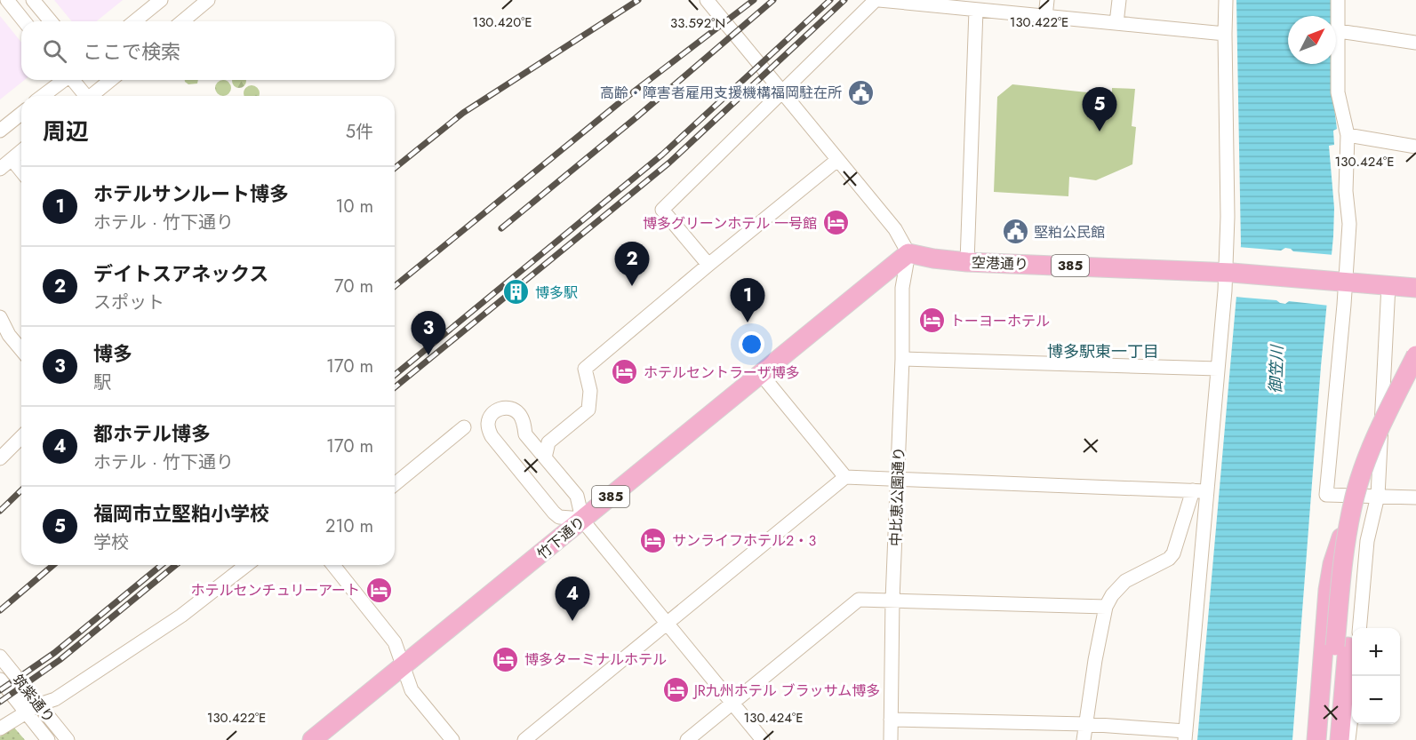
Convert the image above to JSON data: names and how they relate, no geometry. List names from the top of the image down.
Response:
{
  "streets": {
    "highway": ["空港通り", "385", "竹下通り"],
    "street": ["中比恵公園通り", "筑紫通り"]
  },
  "crossings": [
    ["空港通り", "中比恵公園通り"],
    ["空港通り", "竹下通り"],
    ["中比恵公園通り", "竹下通り"]
  ],
  "districts": ["博多駅東一丁目"],
  "water": ["御笠川"],
  "places": {
    "public building": ["高齢・障害者雇用支援機構福岡駐在所", "堅粕公民館"],
    "hotel": [
      "博多グリーンホテル 一号館",
      "トーヨーホテル",
      "ホテルセントラーザ博多",
      "サンライフホテル２・３",
      "ホテルセンチュリーアート",
      "博多ターミナルホテル",
      "JR九州ホテル ブラッサム博多"
    ],
    "building": ["博多駅"]
  },
  "north": "top right",
  "page": {
    "search": "ここで検索",
    "pins": [
      "5",
      "2",
      "1",
      "3",
      "4"
    ],
    "heading": ["周辺", "5件"],
    "list": [
      {
        "mark": "1",
        "name": "ホテルサンルート博多",
        "note": "ホテル · 竹下通り",
        "value": "10 m"
      },
      {
        "mark": "2",
        "name": "デイトスアネックス",
        "note": "スポット",
        "value": "70 m"
      },
      {
        "mark": "3",
        "name": "博多",
        "note": "駅",
        "value": "170 m"
      },
      {
        "mark": "4",
        "name": "都ホテル博多",
        "note": "ホテル · 竹下通り",
        "value": "170 m"
      },
      {
        "mark": "5",
        "name": "福岡市立堅粕小学校",
        "note": "学校",
        "value": "210 m"
      }
    ],
    "map_buttons": ["+", "−"]
  },
  "coordinates": [
    "130.420°E",
    "130.422°E",
    "33.592°N",
    "130.424°E"
  ]
}
